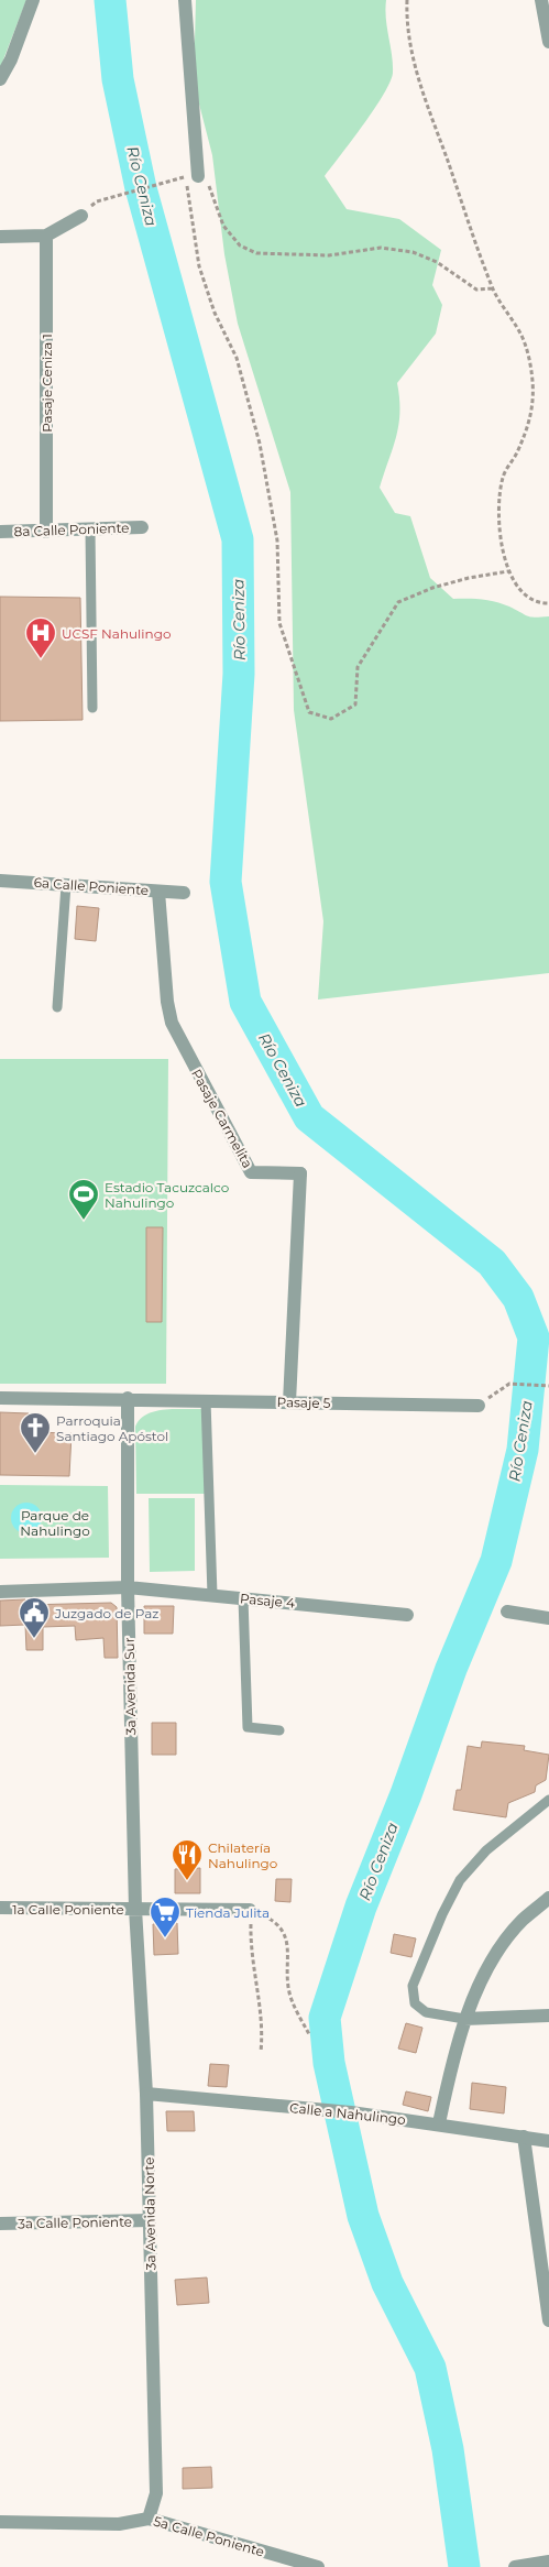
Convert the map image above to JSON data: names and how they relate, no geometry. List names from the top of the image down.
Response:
{
  "streets": {
    "street": [
      "Pasaje Ceniza 1",
      "8a Calle Poniente",
      "6a Calle Poniente",
      "Pasaje Carmelita",
      "Pasaje 5",
      "Pasaje 4",
      "3a Avenida Sur",
      "1a Calle Poniente",
      "Calle a Nahulingo",
      "3a Avenida Norte",
      "3a Calle Poniente",
      "5a Calle Poniente"
    ]
  },
  "crossings": [
    ["Pasaje Ceniza 1", "8a Calle Poniente"],
    ["6a Calle Poniente", "Pasaje Carmelita"],
    ["Pasaje Carmelita", "Pasaje 5"],
    ["Pasaje 5", "3a Avenida Sur"],
    ["Pasaje 4", "3a Avenida Sur"],
    ["3a Avenida Sur", "1a Calle Poniente"],
    ["3a Avenida Sur", "3a Avenida Norte"],
    ["1a Calle Poniente", "3a Avenida Norte"],
    ["Calle a Nahulingo", "3a Avenida Norte"],
    ["3a Avenida Norte", "3a Calle Poniente"],
    ["3a Avenida Norte", "5a Calle Poniente"]
  ],
  "water": ["Río Ceniza"],
  "parks": ["Parque de Nahulingo"],
  "places": {
    "hospital": ["UCSF Nahulingo"],
    "sports": ["Estadio Tacuzcalco Nahulingo"],
    "church": ["Parroquia Santiago Apóstol"],
    "public building": ["Juzgado de Paz"],
    "restaurant": ["Chilatería Nahulingo"],
    "supermarket": ["Tienda Julita"]
  }
}
